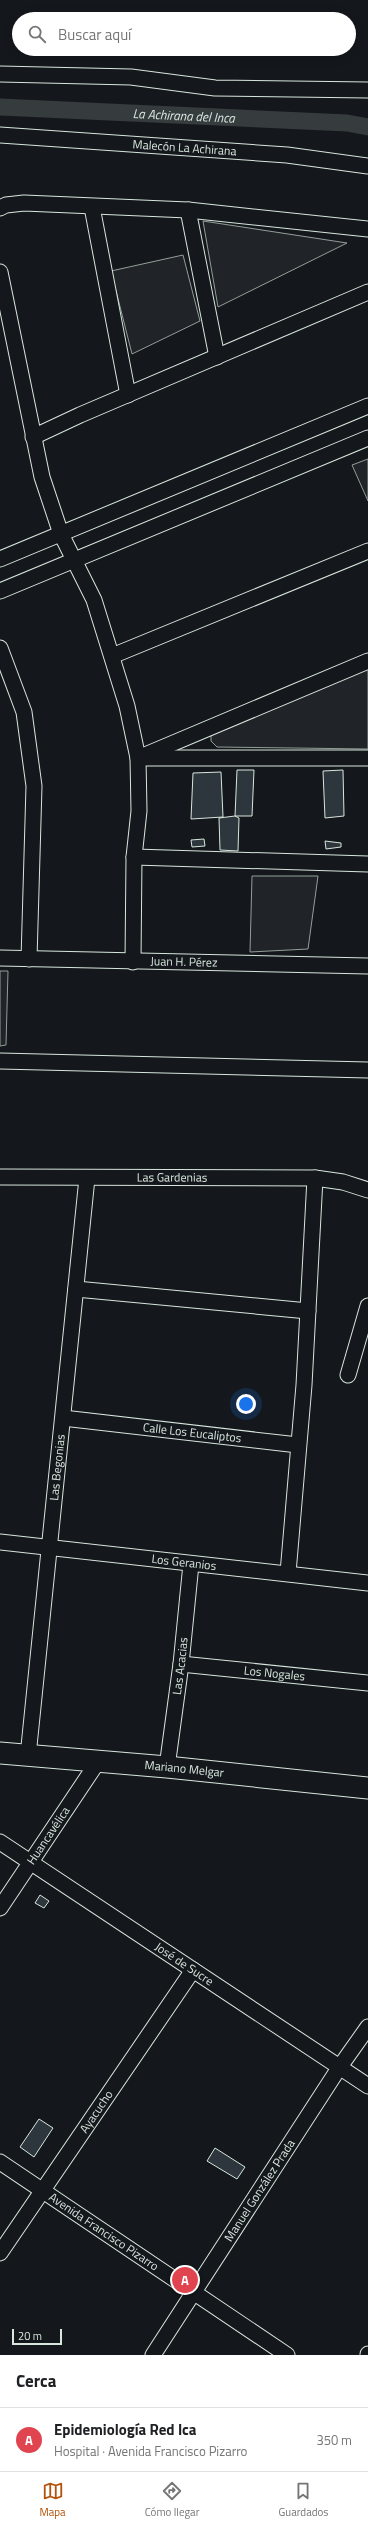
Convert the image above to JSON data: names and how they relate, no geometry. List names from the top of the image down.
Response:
{
  "streets": {
    "main road": ["Mariano Melgar"],
    "street": [
      "Malecón La Achirana",
      "Juan H. Pérez",
      "Las Gardenias",
      "Calle Los Eucaliptos",
      "Las Begonias",
      "Los Geranios",
      "Las Acacias",
      "Los Nogales",
      "Huancavélica",
      "José de Sucre",
      "Ayacucho",
      "Manuel González Prada",
      "Avenida Francisco Pizarro"
    ]
  },
  "crossings": [
    ["Las Gardenias", "Las Begonias"],
    ["Calle Los Eucaliptos", "Las Begonias"],
    ["Las Begonias", "Los Geranios"],
    ["Las Begonias", "Mariano Melgar"],
    ["Los Geranios", "Las Acacias"],
    ["Las Acacias", "Los Nogales"],
    ["Las Acacias", "Mariano Melgar"],
    ["Mariano Melgar", "Huancavélica"],
    ["Huancavélica", "José de Sucre"],
    ["José de Sucre", "Ayacucho"],
    ["José de Sucre", "Manuel González Prada"],
    ["Ayacucho", "Avenida Francisco Pizarro"],
    ["Manuel González Prada", "Avenida Francisco Pizarro"]
  ],
  "water": ["La Achirana del Inca"],
  "scale_bar": "20 m",
  "page": {
    "search": "Buscar aquí",
    "pins": "A",
    "scale": "20 m",
    "heading": "Cerca",
    "list": [
      {
        "mark": "A",
        "name": "Epidemiología Red Ica",
        "note": "Hospital · Avenida Francisco Pizarro",
        "value": "350 m"
      }
    ],
    "nav": ["Mapa", "Cómo llegar", "Guardados"]
  }
}
